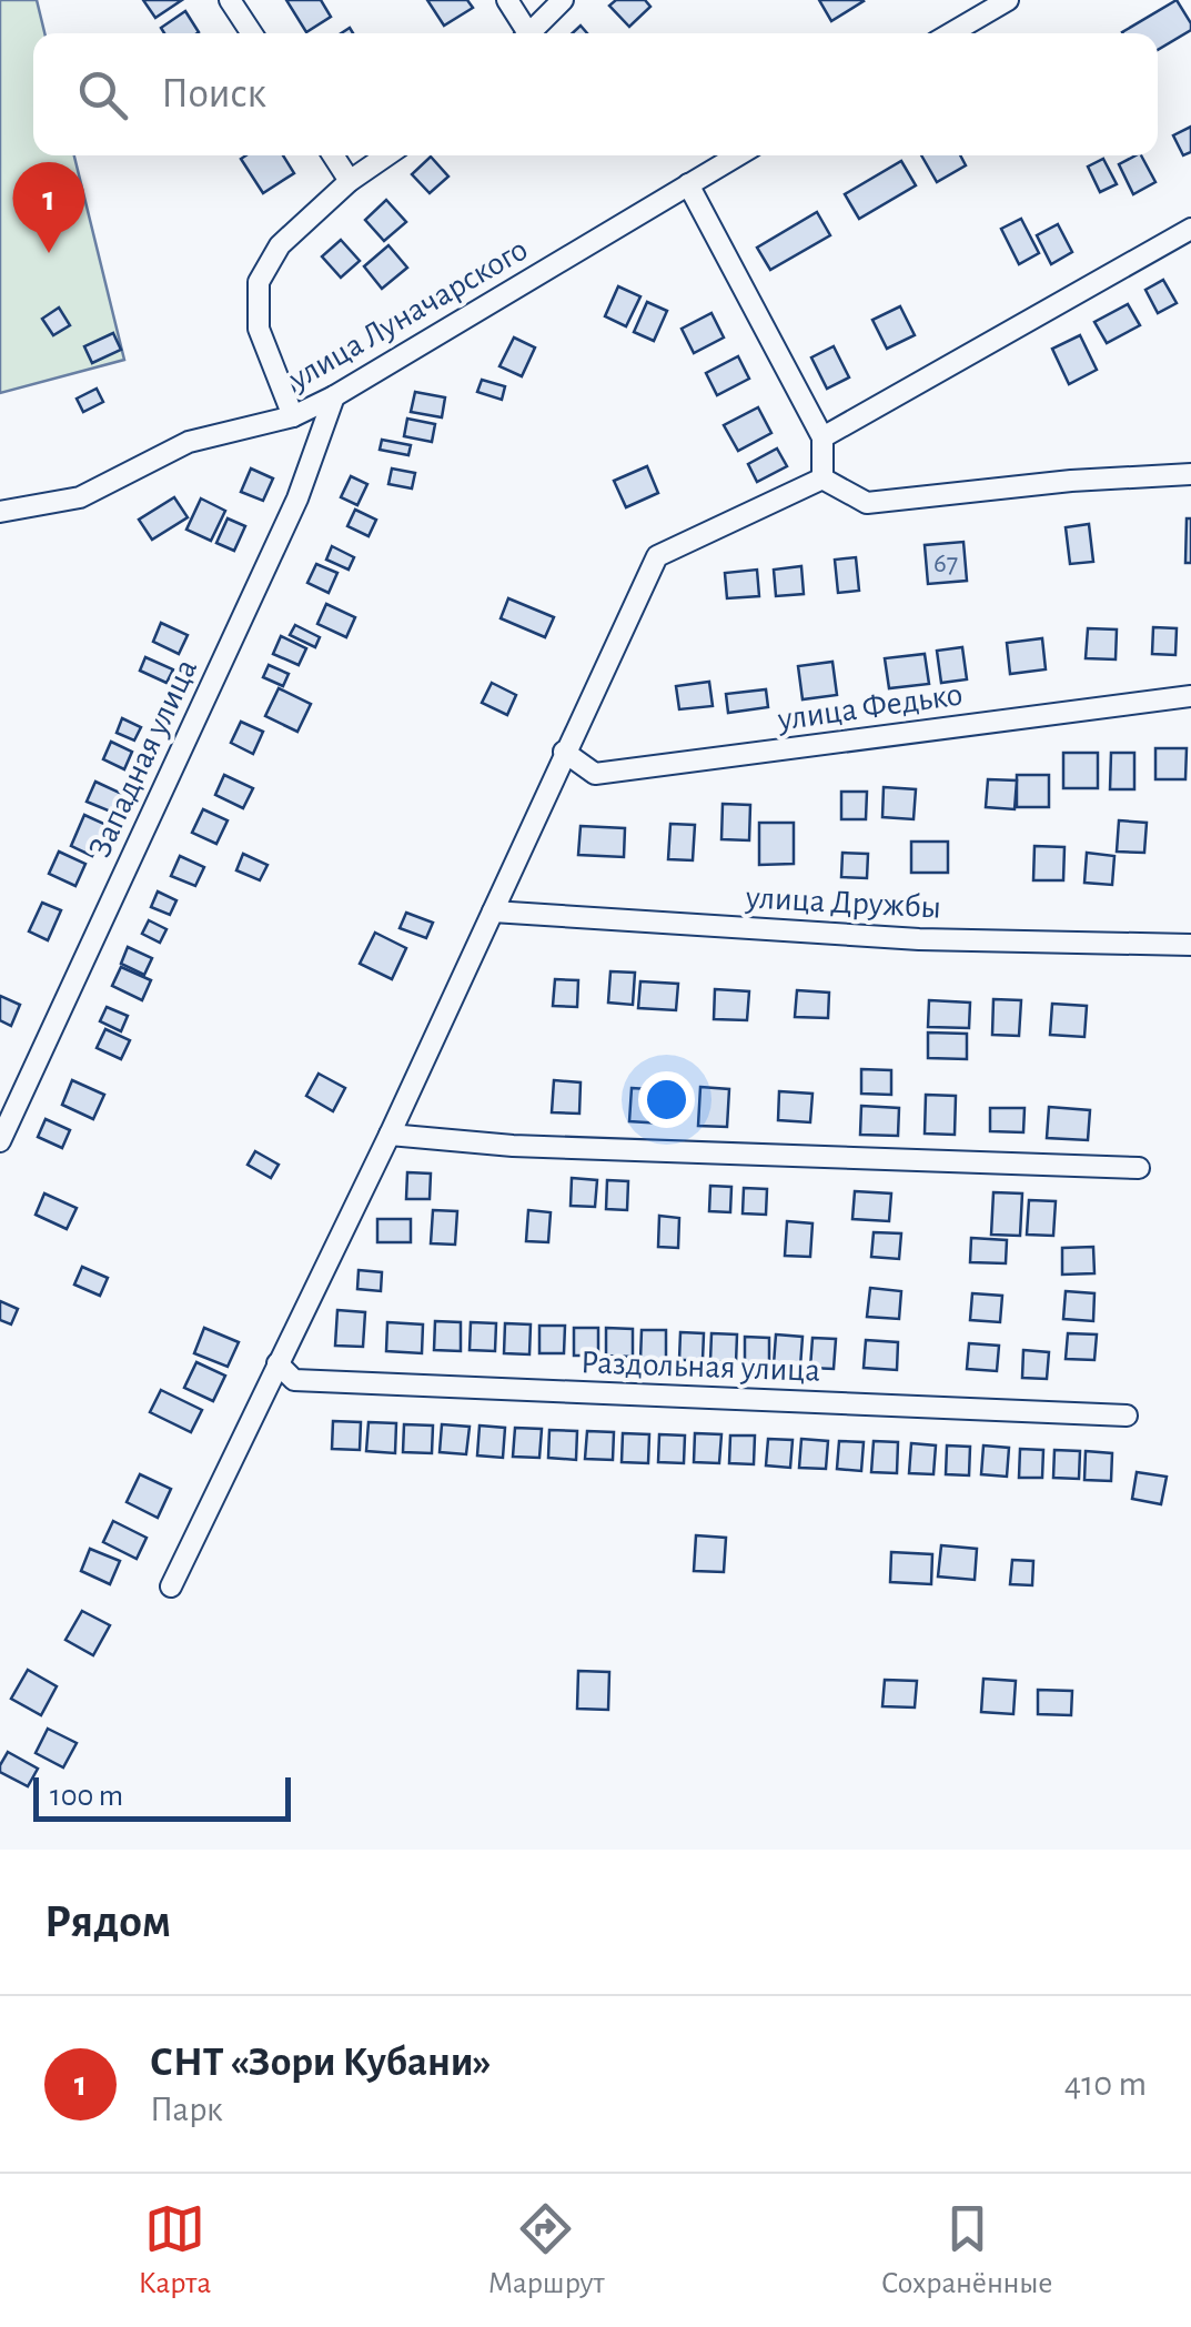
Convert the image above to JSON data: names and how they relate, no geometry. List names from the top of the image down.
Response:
{
  "streets": {
    "street": [
      "улица Луначарского",
      "улица Федько",
      "Западная улица",
      "улица Дружбы",
      "Раздольная улица"
    ]
  },
  "crossings": [
    ["улица Луначарского", "Западная улица"]
  ],
  "house_numbers": ["67"],
  "scale_bar": "100 m",
  "page": {
    "search": "Поиск",
    "pins": "1",
    "scale": "100 m",
    "heading": "Рядом",
    "list": [
      {
        "mark": "1",
        "name": "СНТ «Зори Кубани»",
        "note": "Парк",
        "value": "410 m"
      }
    ],
    "nav": ["Карта", "Маршрут", "Сохранённые"]
  }
}
